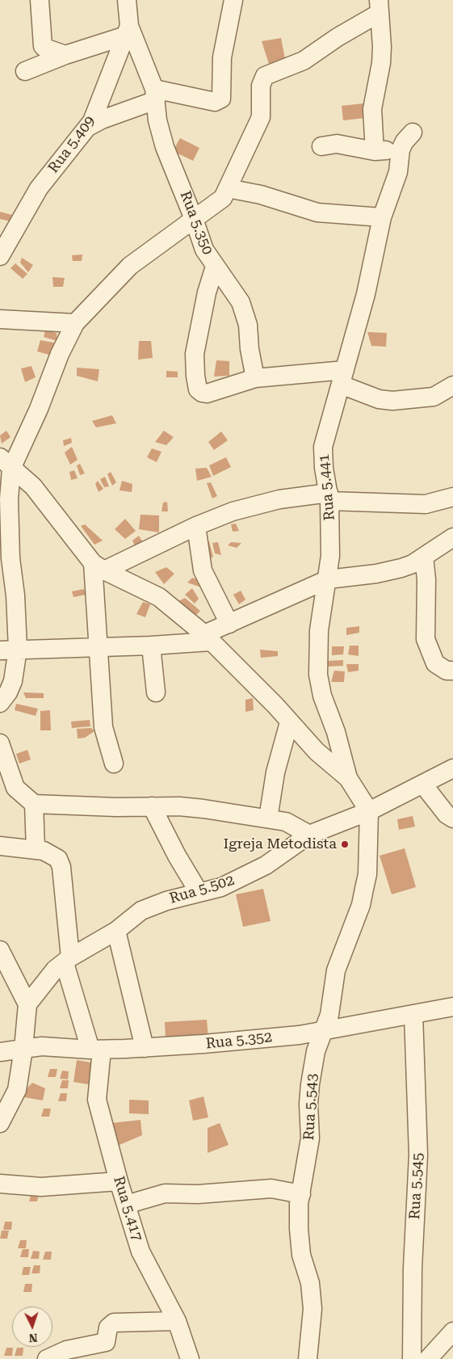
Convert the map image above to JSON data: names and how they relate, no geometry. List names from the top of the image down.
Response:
{
  "streets": {
    "street": [
      "Rua 5.409",
      "Rua 5.350",
      "Rua 5.441",
      "Rua 5.502",
      "Rua 5.352",
      "Rua 5.543",
      "Rua 5.545",
      "Rua 5.417"
    ]
  },
  "crossings": [
    ["Rua 5.409", "Rua 5.350"],
    ["Rua 5.502", "Rua 5.543"],
    ["Rua 5.352", "Rua 5.543"],
    ["Rua 5.352", "Rua 5.545"],
    ["Rua 5.352", "Rua 5.417"]
  ],
  "places": ["Igreja Metodista"],
  "north": "bottom"
}
